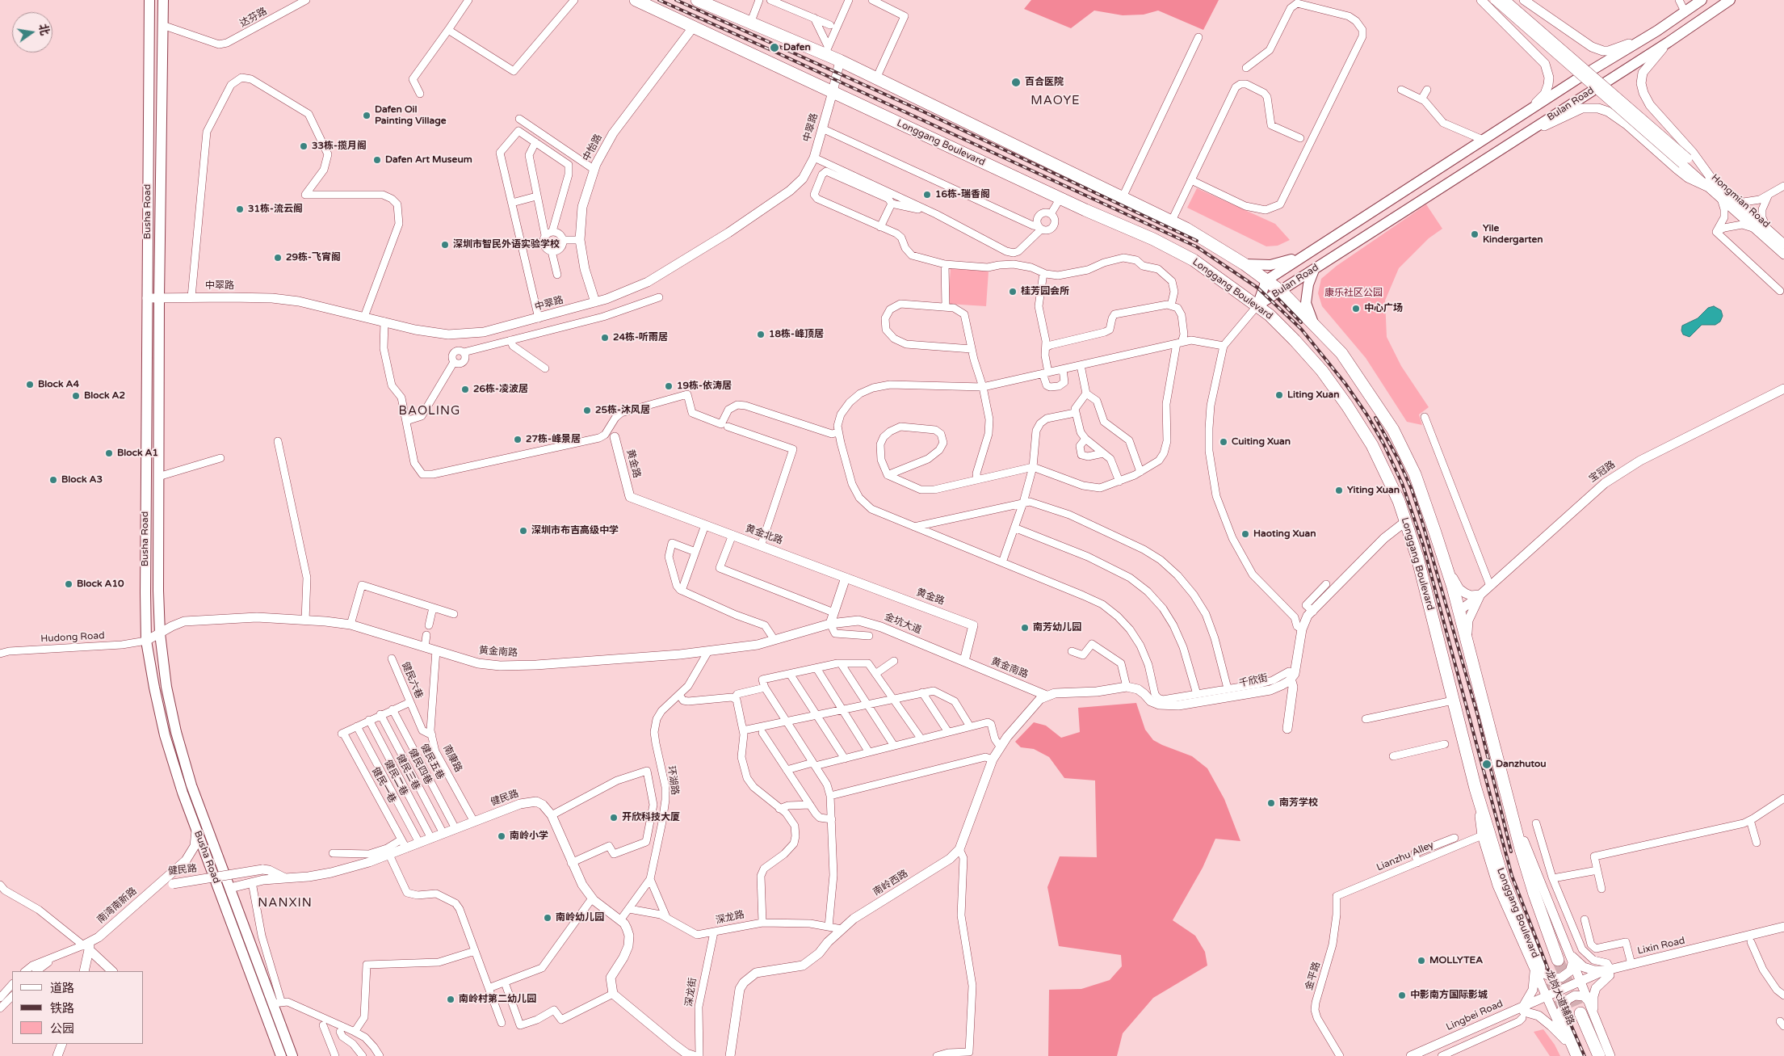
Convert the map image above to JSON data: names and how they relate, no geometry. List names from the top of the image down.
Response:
{
  "streets": {
    "highway": ["Longgang Boulevard"],
    "main road": ["Bulan Road", "Busha Road"],
    "street": [
      "达芬路",
      "中翠路",
      "中怡路",
      "Hongmian Road",
      "黄金路",
      "宝冠路",
      "黄金北路",
      "金坑大道",
      "Hudong Road",
      "黄金南路",
      "健民六巷",
      "千欣街",
      "南康路",
      "健民五巷",
      "健民四巷",
      "健民三巷",
      "健民二巷",
      "环湖路",
      "健民一巷",
      "健民路",
      "Lianzhu Alley",
      "南岭西路",
      "南湾南新路",
      "深龙路",
      "Lixin Road",
      "金平路",
      "深龙街",
      "龙岗大道辅路",
      "Lingbei Road"
    ]
  },
  "crossings": [
    ["达芬路", "Busha Road"],
    ["Bulan Road", "Longgang Boulevard"],
    ["中翠路", "Longgang Boulevard"],
    ["中翠路", "中怡路"],
    ["中翠路", "Busha Road"],
    ["Longgang Boulevard", "中怡路"],
    ["Longgang Boulevard", "宝冠路"],
    ["Longgang Boulevard", "龙岗大道辅路"],
    ["Busha Road", "Hudong Road"],
    ["Busha Road", "黄金南路"],
    ["Busha Road", "南湾南新路"],
    ["黄金路", "黄金北路"],
    ["黄金路", "金坑大道"],
    ["黄金路", "黄金南路"],
    ["金坑大道", "黄金南路"],
    ["Hudong Road", "黄金南路"],
    ["黄金南路", "千欣街"],
    ["黄金南路", "南康路"],
    ["黄金南路", "环湖路"],
    ["黄金南路", "南岭西路"],
    ["健民六巷", "南康路"],
    ["千欣街", "南岭西路"],
    ["南康路", "健民路"],
    ["健民二巷", "健民一巷"],
    ["环湖路", "健民路"],
    ["环湖路", "深龙路"],
    ["健民一巷", "健民路"],
    ["健民路", "南湾南新路"],
    ["Lianzhu Alley", "金平路"],
    ["Lianzhu Alley", "龙岗大道辅路"],
    ["南岭西路", "深龙路"],
    ["深龙路", "深龙街"],
    ["Lixin Road", "龙岗大道辅路"],
    ["Lixin Road", "Lingbei Road"],
    ["龙岗大道辅路", "Lingbei Road"]
  ],
  "districts": ["MAOYE", "BAOLING", "NANXIN"],
  "parks": ["康乐社区公园"],
  "places": [
    "Dafen",
    "百合医院",
    "Dafen Oil Painting Village",
    "33栋-揽月阁",
    "Dafen Art Museum",
    "16栋-瑞香阁",
    "31栋-流云阁",
    "Yile Kindergarten",
    "深圳市智民外语实验学校",
    "29栋-飞宵阁",
    "桂芳园会所",
    "中心广场",
    "18栋-峰顶居",
    "24栋-听雨居",
    "Block A4",
    "19栋-依涛居",
    "26栋-凌波居",
    "Liting Xuan",
    "Block A2",
    "25栋-沐风居",
    "27栋-峰景居",
    "Cuiting Xuan",
    "Block A1",
    "Block A3",
    "Yiting Xuan",
    "深圳市布吉高级中学",
    "Haoting Xuan",
    "Block A10",
    "南芳幼儿园",
    "Danzhutou",
    "南芳学校",
    "开欣科技大厦",
    "南岭小学",
    "南岭幼儿园",
    "MOLLYTEA",
    "中影南方国际影城",
    "南岭村第二幼儿园"
  ],
  "legend": ["道路", "铁路", "公园"],
  "north": "right"
}
